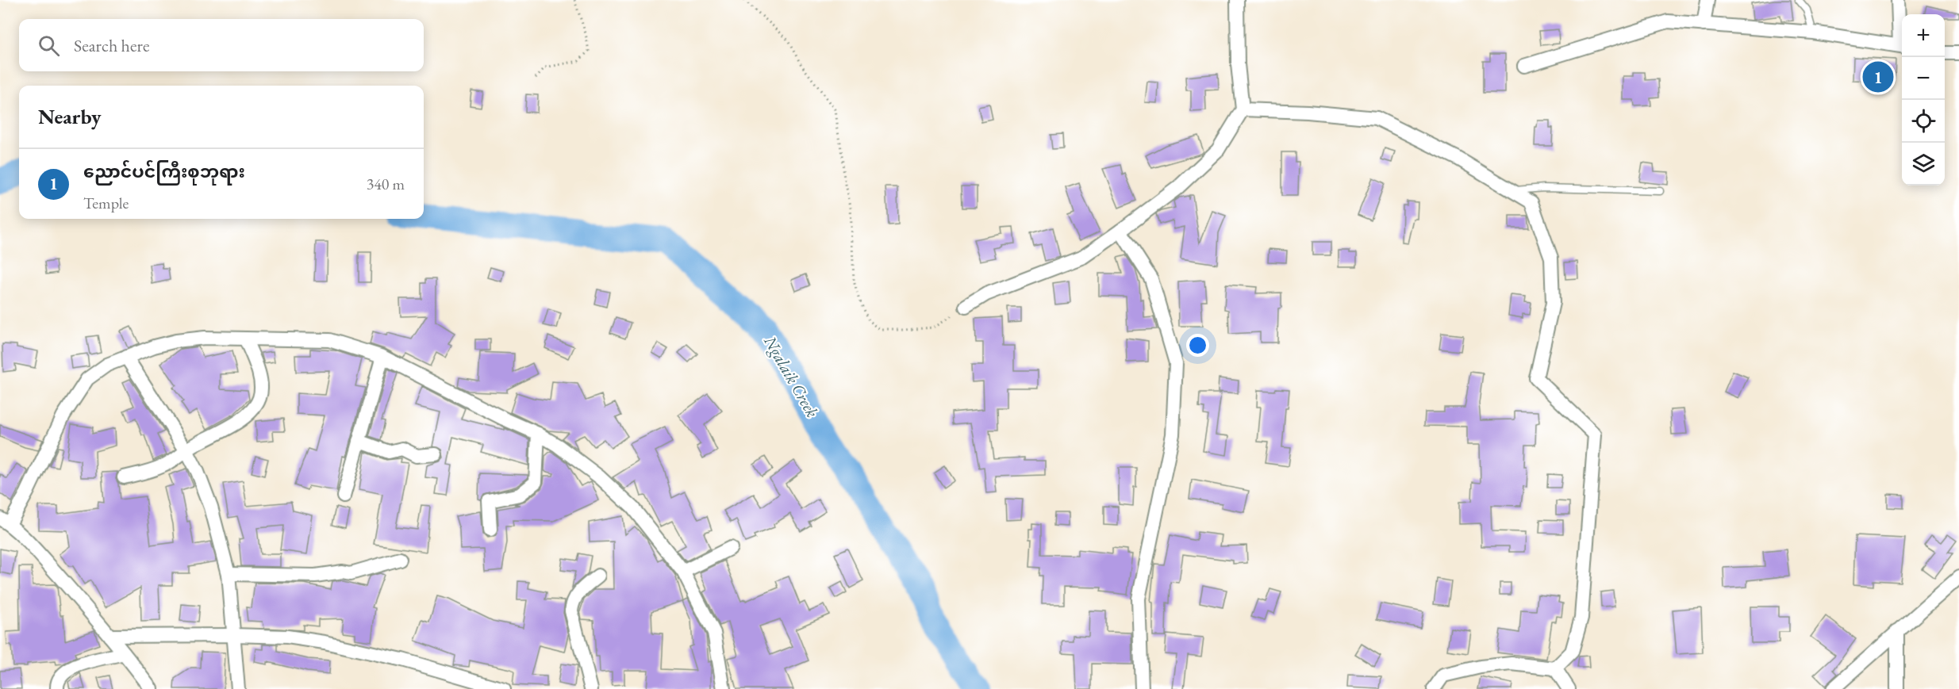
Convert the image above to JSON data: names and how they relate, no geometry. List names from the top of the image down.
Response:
{
  "water": ["Ngalaik Creek"],
  "page": {
    "map_buttons": ["+", "−"],
    "search": "Search here",
    "pins": "1",
    "heading": "Nearby",
    "list": [
      {
        "mark": "1",
        "name": "ညောင်ပင်ကြီးစုဘုရား",
        "note": "Temple",
        "value": "340 m"
      }
    ]
  }
}
